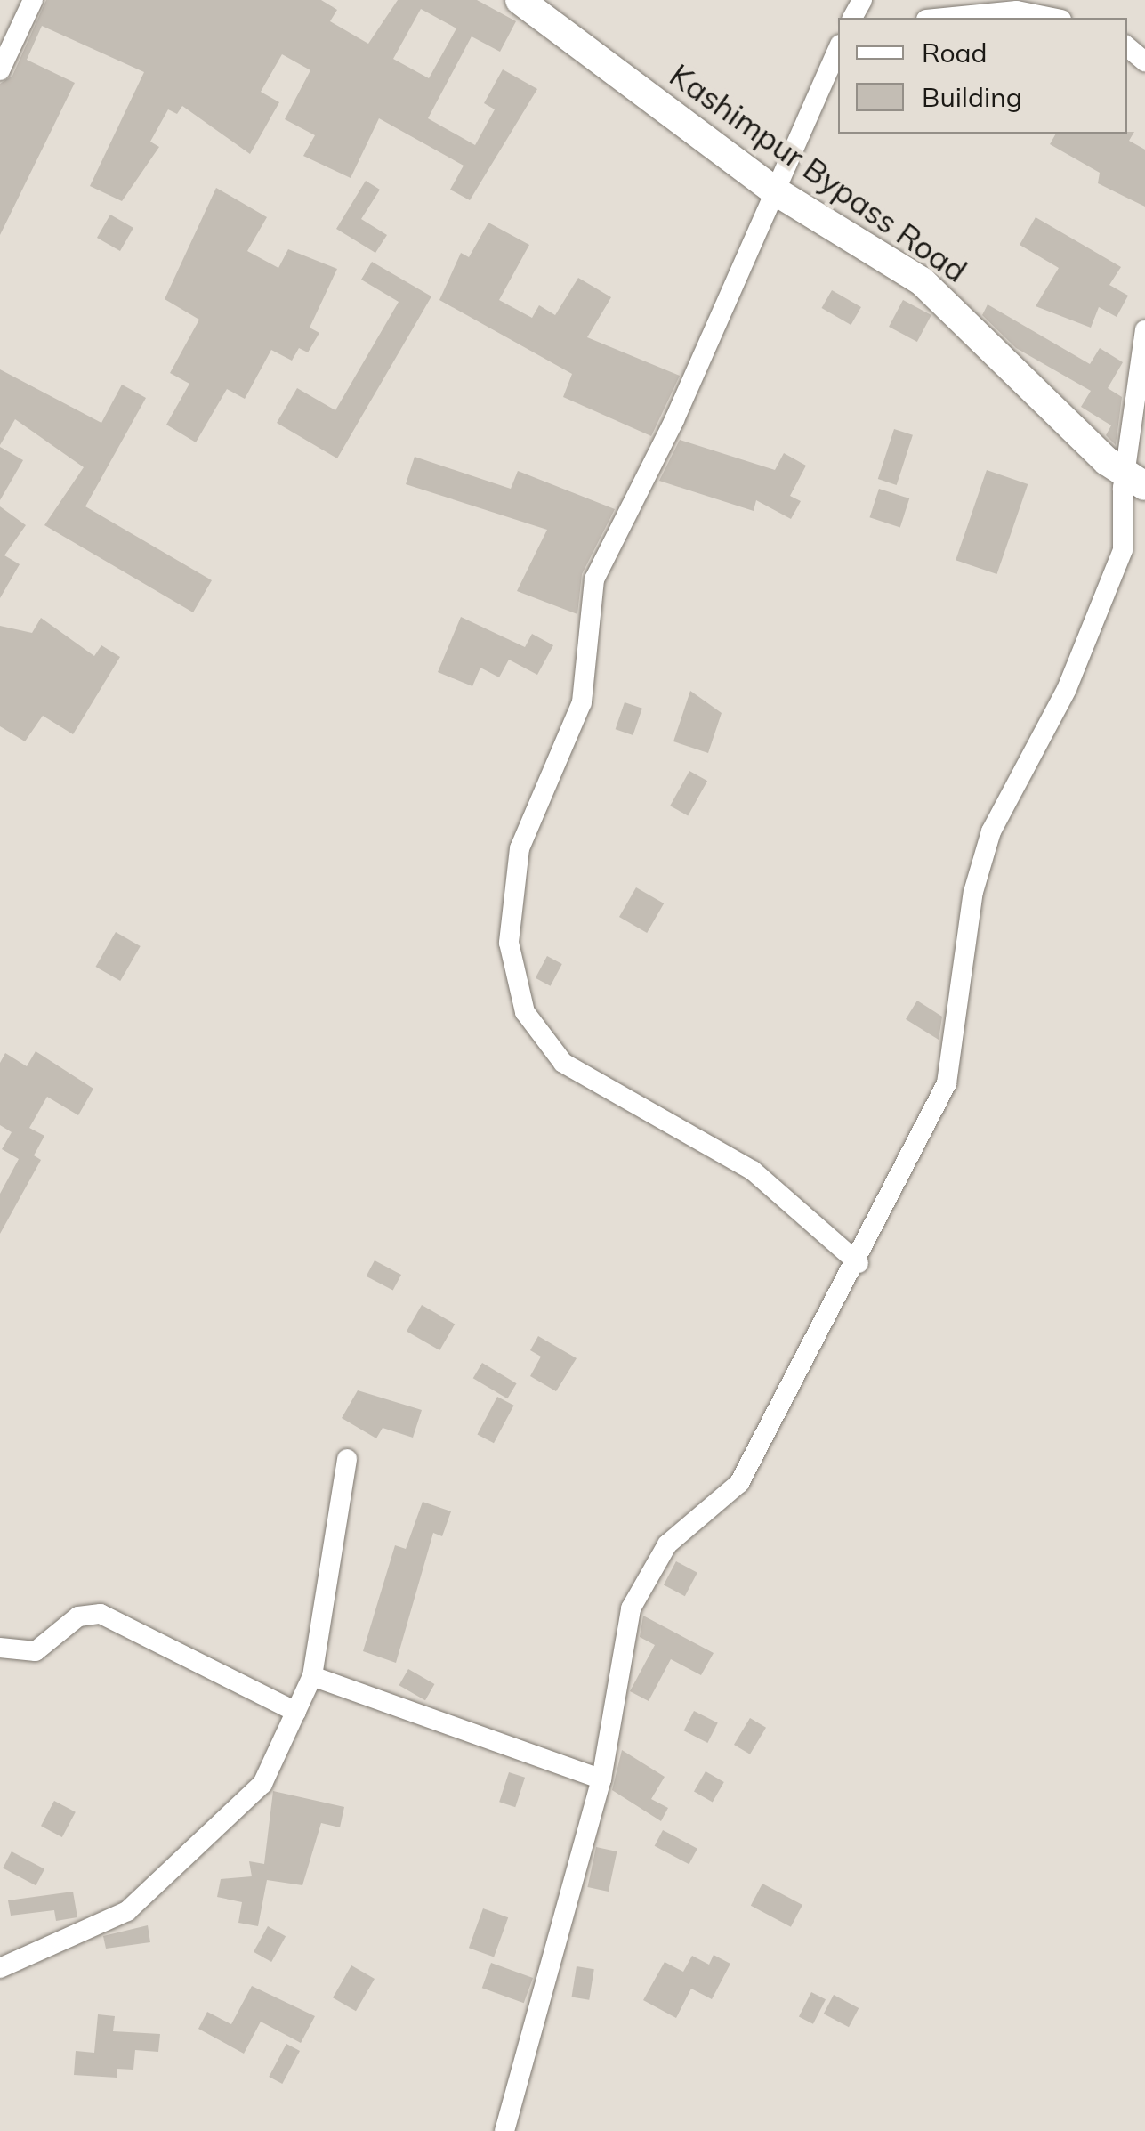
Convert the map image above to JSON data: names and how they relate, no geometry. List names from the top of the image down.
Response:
{
  "streets": {
    "main road": ["Kashimpur Bypass Road"]
  },
  "legend": ["Road", "Building"]
}
